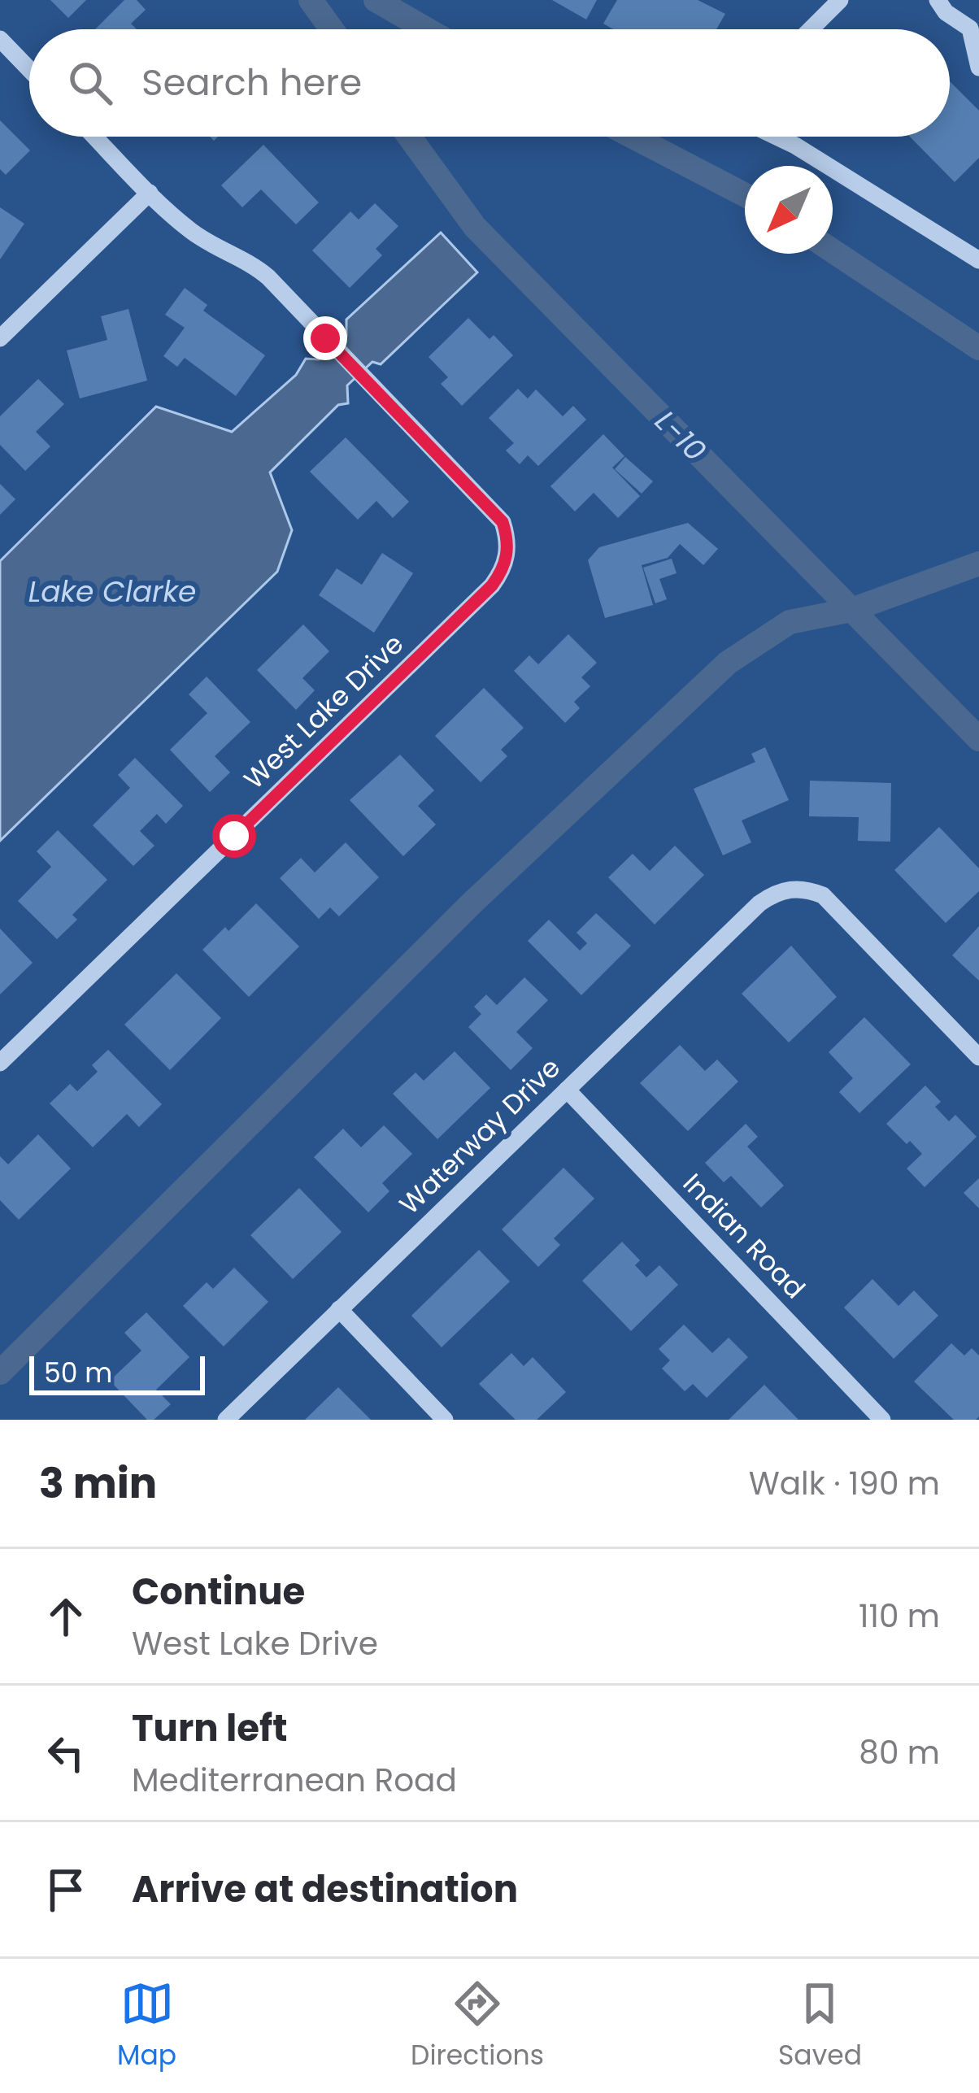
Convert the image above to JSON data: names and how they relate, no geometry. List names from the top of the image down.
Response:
{
  "streets": {
    "street": ["West Lake Drive", "Waterway Drive", "Indian Road"]
  },
  "crossings": [
    ["Waterway Drive", "Indian Road"]
  ],
  "water": ["L-10", "Lake Clarke"],
  "scale_bar": "50 m",
  "north": "bottom left",
  "page": {
    "search": "Search here",
    "scale": "50 m",
    "heading": ["3 min", "Walk · 190 m"],
    "list": [
      ["Continue", "West Lake Drive", "110 m"],
      ["Turn left", "Mediterranean Road", "80 m"],
      "Arrive at destination"
    ],
    "nav": ["Map", "Directions", "Saved"]
  }
}
